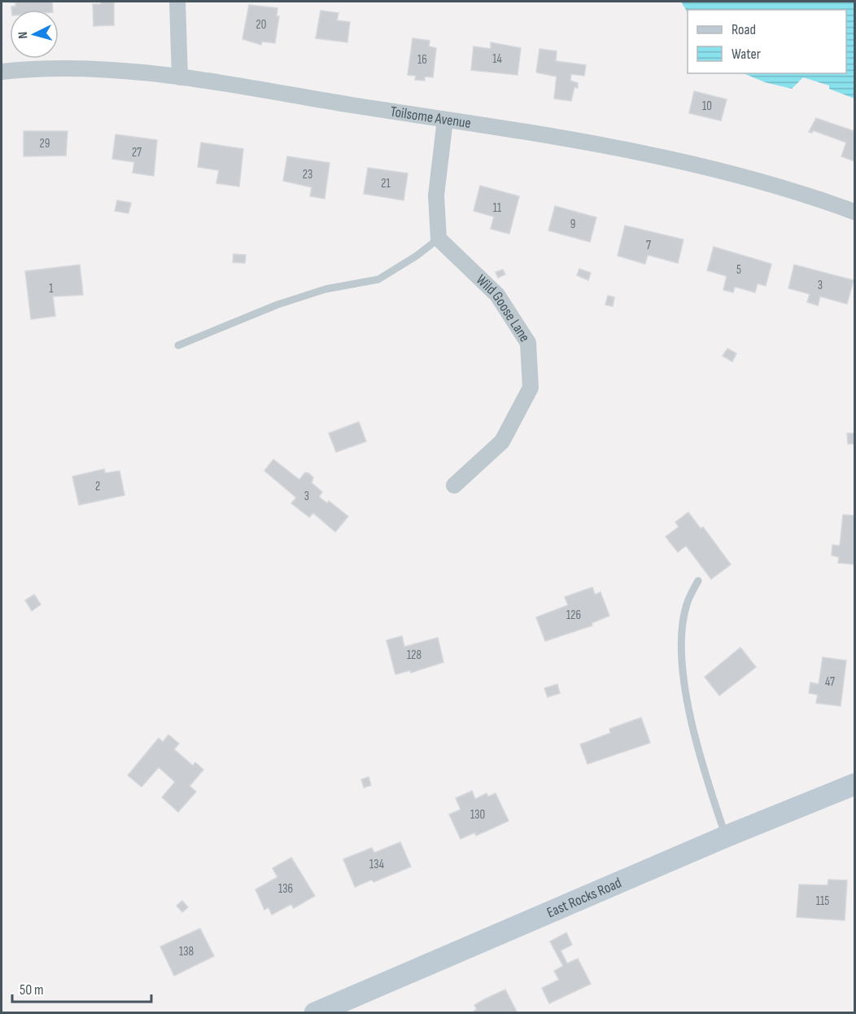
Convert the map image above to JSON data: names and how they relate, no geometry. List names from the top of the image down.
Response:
{
  "streets": {
    "street": ["Toilsome Avenue", "Wild Goose Lane", "East Rocks Road"]
  },
  "house_numbers": [
    "20",
    "14",
    "16",
    "10",
    "29",
    "27",
    "23",
    "21",
    "11",
    "9",
    "7",
    "5",
    "3",
    "1",
    "2",
    "3",
    "126",
    "128",
    "47",
    "130",
    "134",
    "136",
    "115",
    "138"
  ],
  "legend": ["Road", "Water"],
  "scale_bar": "50 m",
  "north": "left"
}
